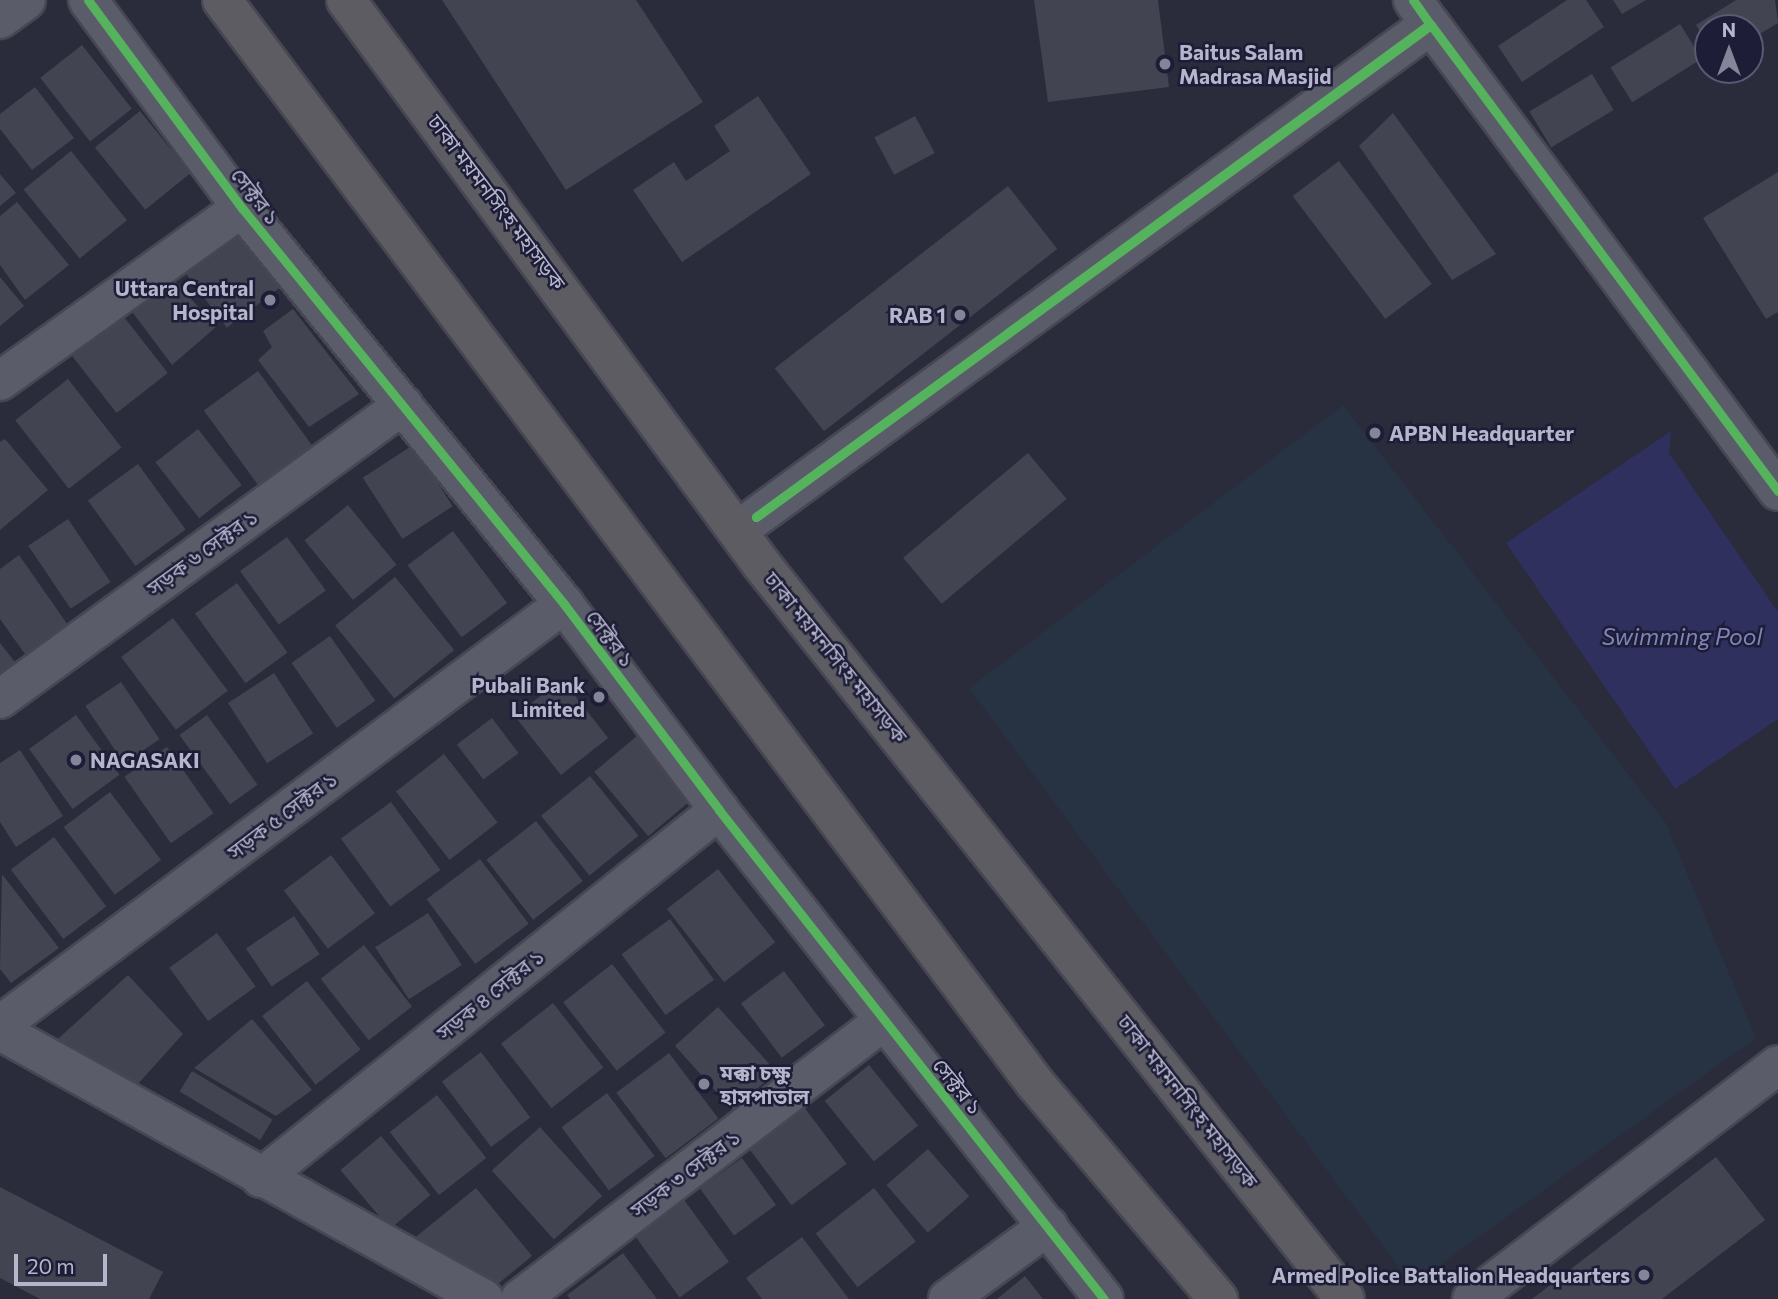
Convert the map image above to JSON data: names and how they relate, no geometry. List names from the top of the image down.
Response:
{
  "streets": {
    "highway": ["ঢাকা ময়মনসিংহ মহাসড়ক"],
    "street": [
      "সেক্টর ১",
      "সড়ক ৬ সেক্টর ১",
      "সড়ক ৫ সেক্টর ১",
      "সড়ক ৪ সেক্টর ১",
      "সড়ক ৩ সেক্টর ১"
    ]
  },
  "crossings": [
    ["সেক্টর ১", "সড়ক ৬ সেক্টর ১"],
    ["সেক্টর ১", "সড়ক ৫ সেক্টর ১"],
    ["সেক্টর ১", "সড়ক ৪ সেক্টর ১"],
    ["সেক্টর ১", "সড়ক ৩ সেক্টর ১"]
  ],
  "water": ["Swimming Pool"],
  "places": [
    "Baitus Salam Madrasa Masjid",
    "Uttara Central Hospital",
    "RAB 1",
    "APBN Headquarter",
    "Pubali Bank Limited",
    "NAGASAKI",
    "মক্কা চক্ষু হাসপাতাল",
    "Armed Police Battalion Headquarters"
  ],
  "scale_bar": "20 m",
  "north": "top"
}
